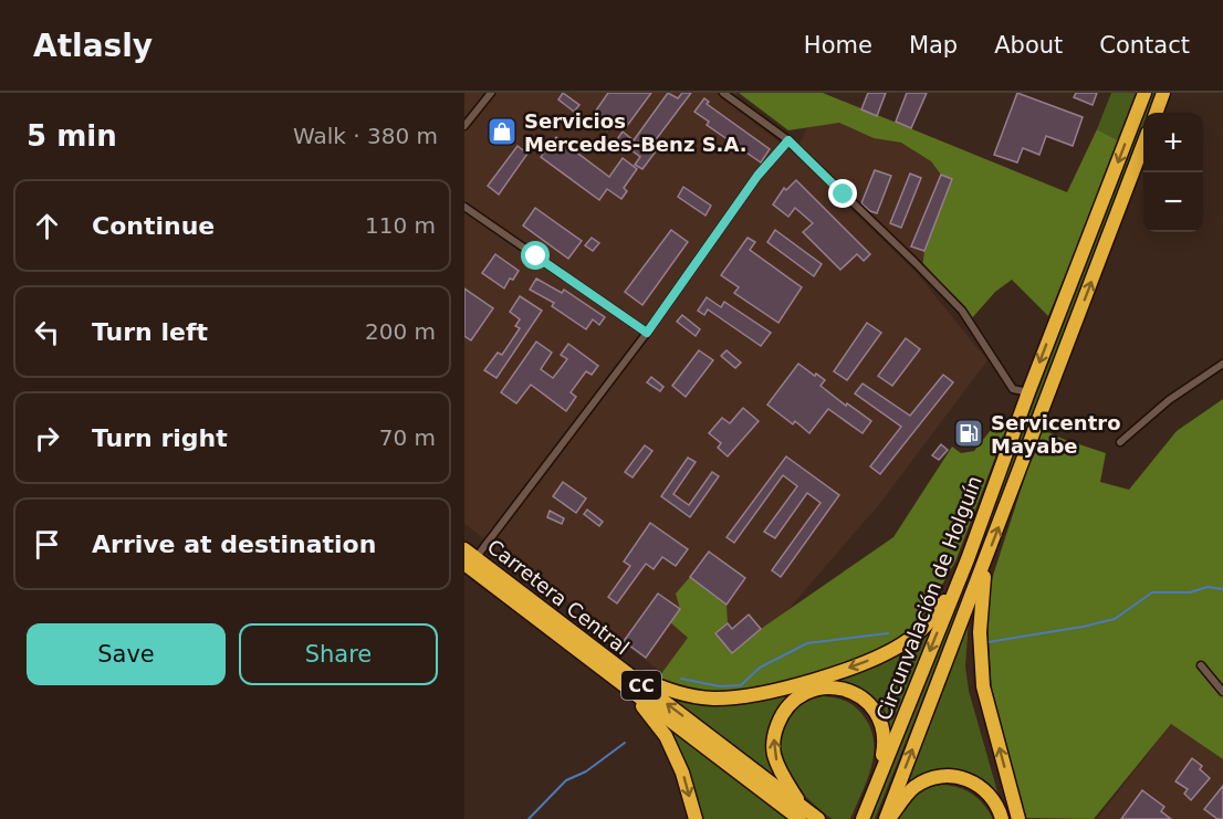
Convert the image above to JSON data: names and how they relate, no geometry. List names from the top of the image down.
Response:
{
  "streets": {
    "highway": ["Carretera Central", "Circunvalación de Holguín", "CC"]
  },
  "places": {
    "shop": ["Servicios Mercedes-Benz S.A."],
    "fuel station": ["Servicentro Mayabe"]
  },
  "page": {
    "header": "Atlasly",
    "nav": [
      "Home",
      "Map",
      "About",
      "Contact"
    ],
    "heading": ["5 min", "Walk · 380 m"],
    "map_buttons": ["+", "−"],
    "list": [
      ["Continue", "110 m"],
      ["Turn left", "200 m"],
      ["Turn right", "70 m"],
      "Arrive at destination"
    ],
    "buttons": ["Save", "Share"]
  }
}
